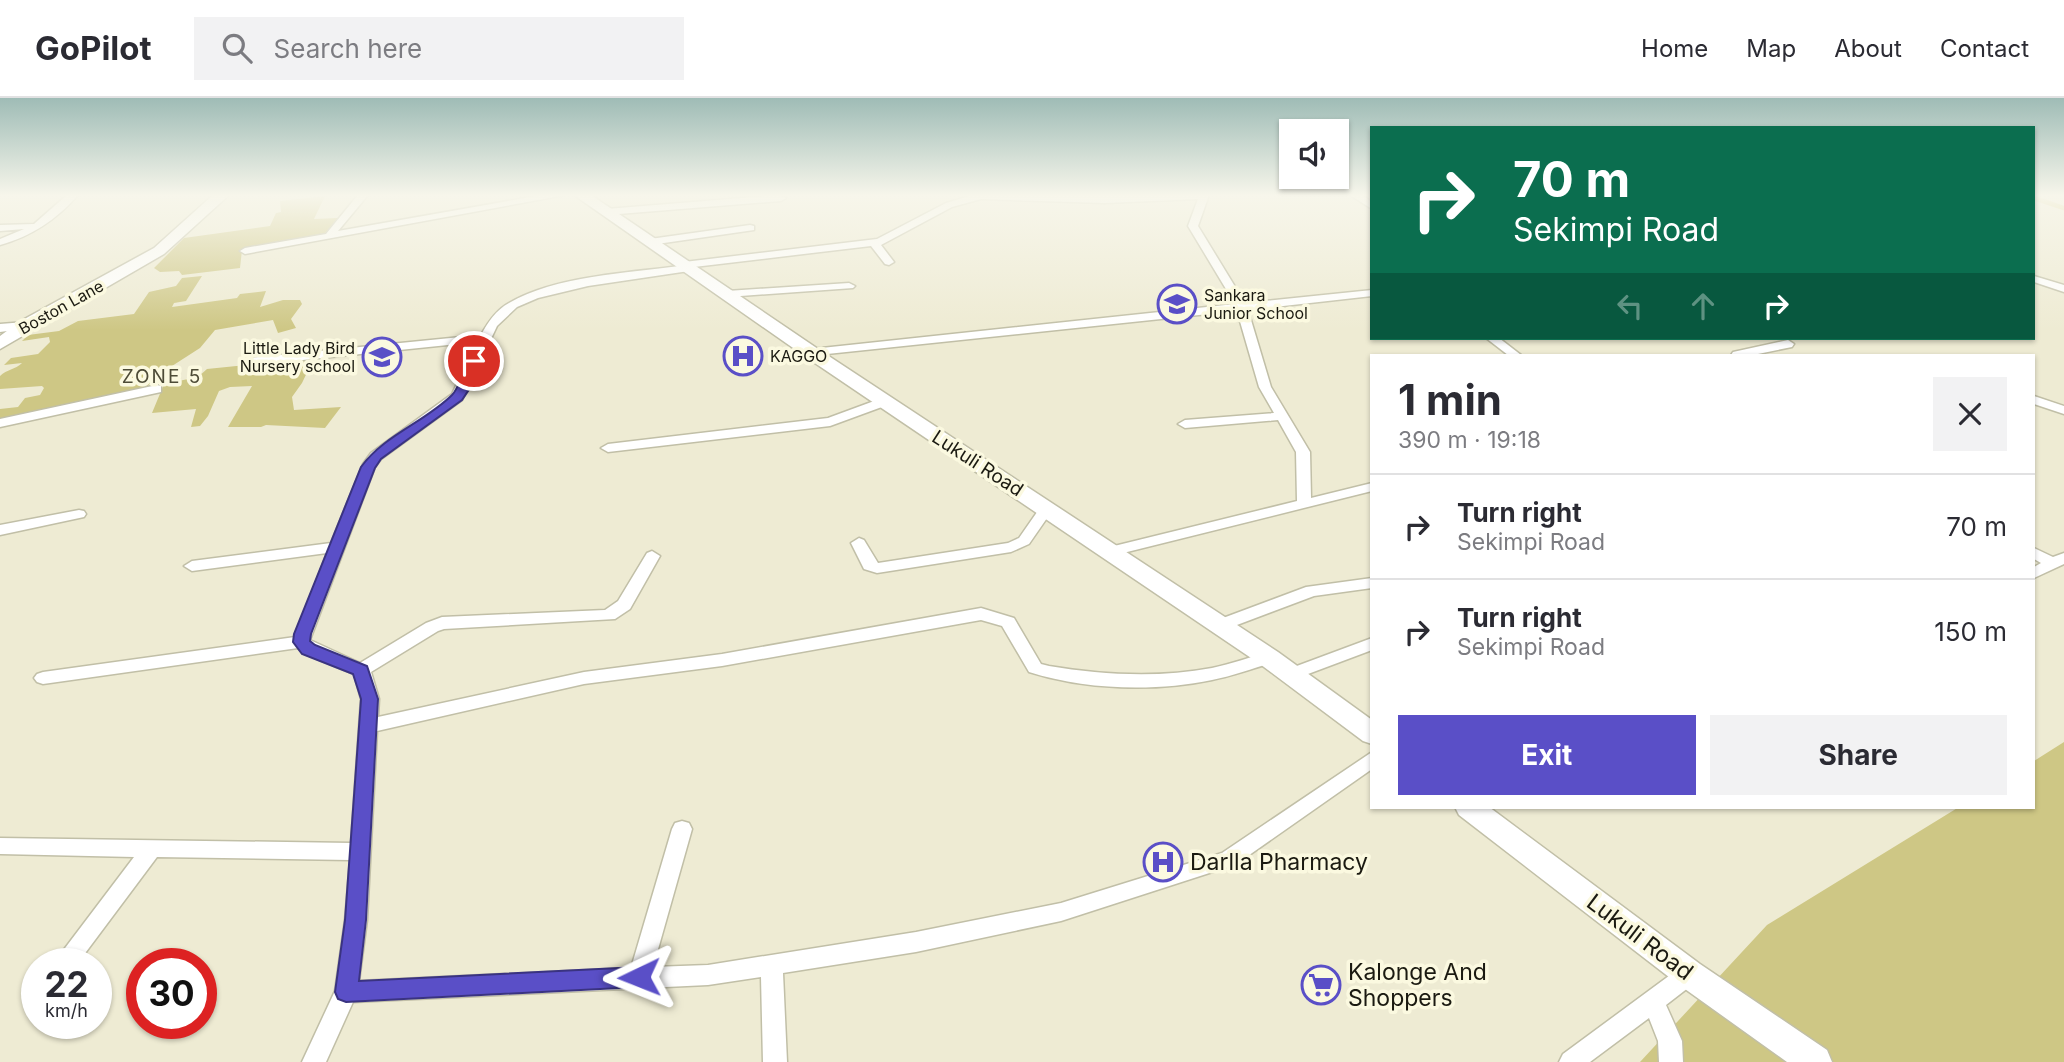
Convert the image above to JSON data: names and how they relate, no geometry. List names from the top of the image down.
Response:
{
  "streets": {
    "street": ["Boston Lane", "Lukuli Road"]
  },
  "districts": ["ZONE 5"],
  "places": {
    "school or university": ["Sankara Junior School", "Little Lady Bird Nursery school"],
    "hospital": ["KAGGO", "Darlla Pharmacy"],
    "supermarket": ["Kalonge And Shoppers"]
  },
  "page": {
    "header": "GoPilot",
    "search": "Search here",
    "nav": [
      "Home",
      "Map",
      "About",
      "Contact"
    ],
    "turn": ["70 m", "Sekimpi Road"],
    "heading": ["1 min", "390 m · 19:18"],
    "list": [
      {
        "name": "Turn right",
        "note": "Sekimpi Road",
        "value": "70 m"
      },
      {
        "name": "Turn right",
        "note": "Sekimpi Road",
        "value": "150 m"
      }
    ],
    "buttons": ["Exit", "Share"],
    "speed": "22 km/h",
    "limit": "30"
  }
}
